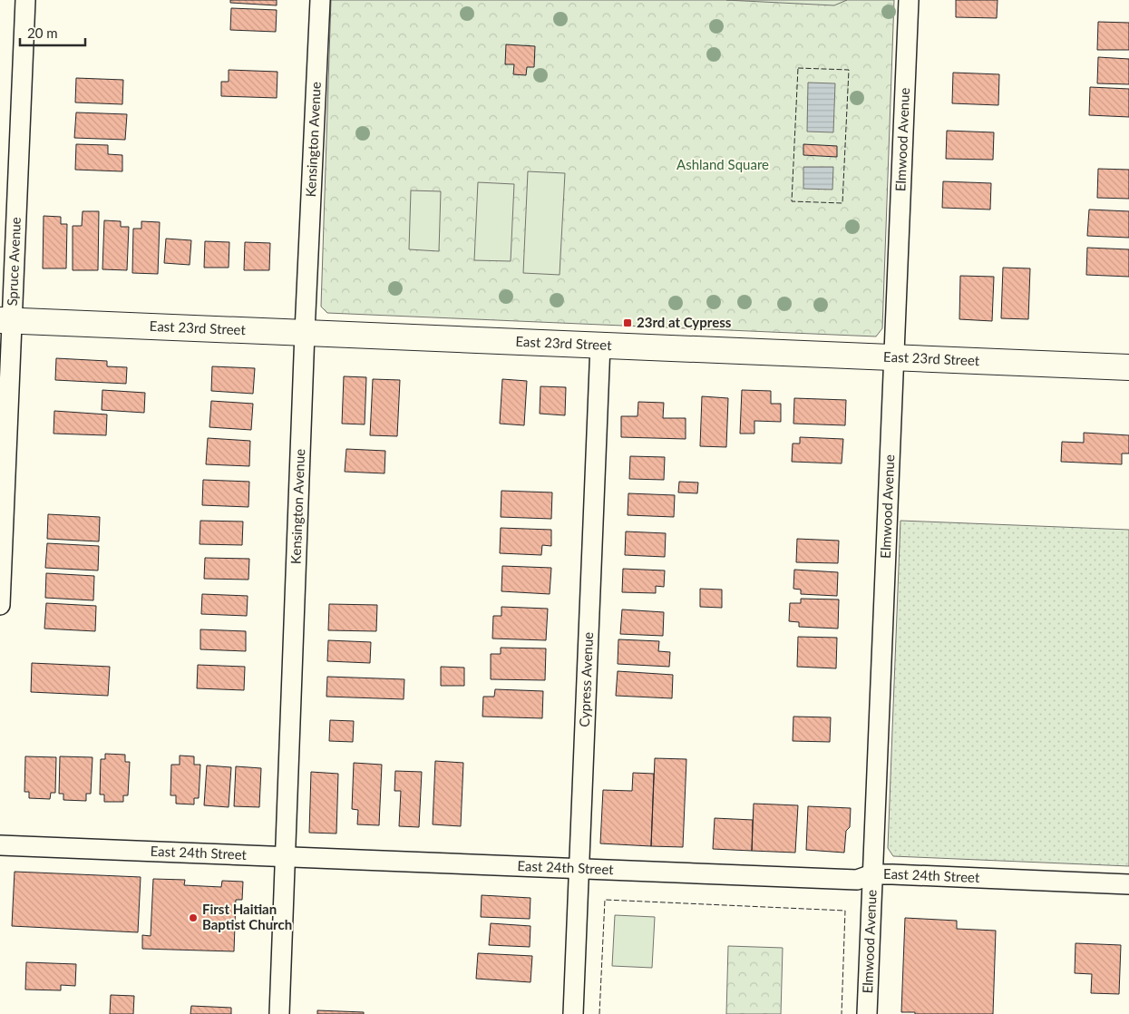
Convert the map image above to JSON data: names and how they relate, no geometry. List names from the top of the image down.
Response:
{
  "streets": {
    "main road": ["East 23rd Street"],
    "street": [
      "Kensington Avenue",
      "Elmwood Avenue",
      "Spruce Avenue",
      "Cypress Avenue",
      "East 24th Street"
    ]
  },
  "crossings": [
    ["Kensington Avenue", "East 23rd Street"],
    ["Kensington Avenue", "East 24th Street"],
    ["Elmwood Avenue", "East 23rd Street"],
    ["Elmwood Avenue", "East 24th Street"],
    ["Spruce Avenue", "East 23rd Street"],
    ["East 23rd Street", "Cypress Avenue"],
    ["Cypress Avenue", "East 24th Street"]
  ],
  "parks": ["Ashland Square"],
  "places": {
    "transit": ["23rd at Cypress"],
    "other": ["First Haitian Baptist Church"]
  },
  "scale_bar": "20 m"
}
